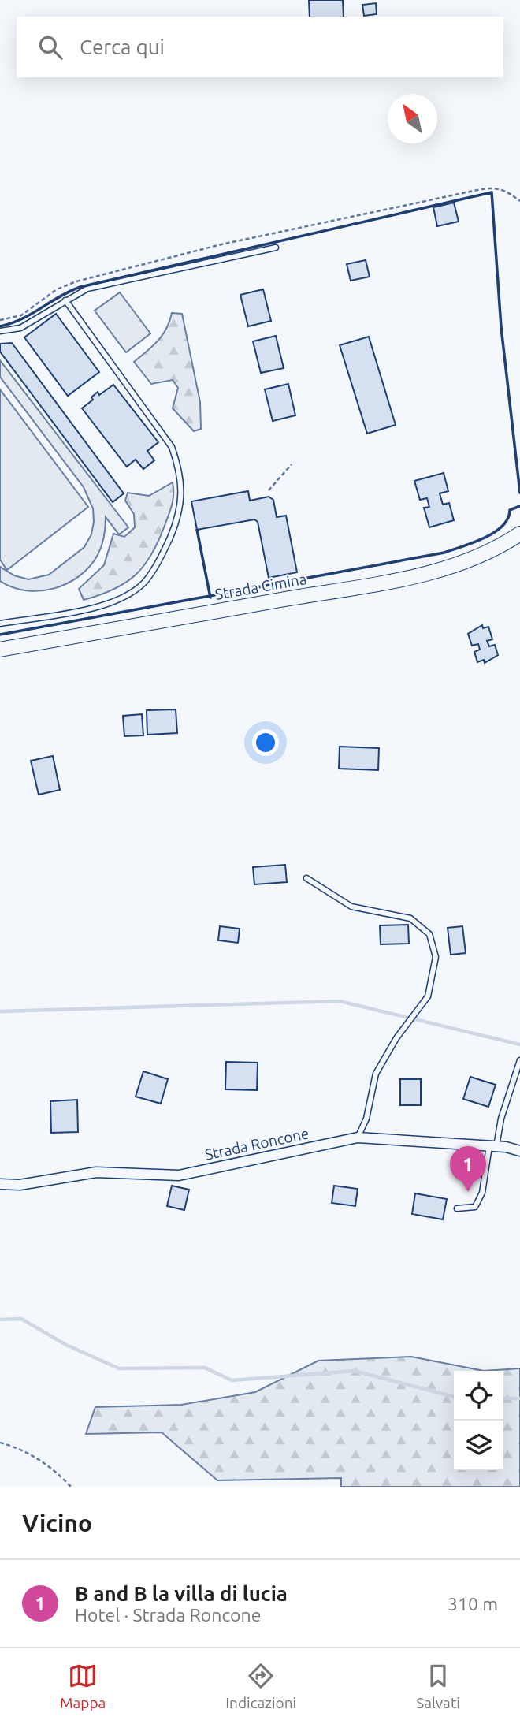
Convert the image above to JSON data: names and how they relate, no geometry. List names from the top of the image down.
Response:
{
  "streets": {
    "main road": ["Strada Cimina"],
    "street": ["Strada Roncone"]
  },
  "north": "top left",
  "page": {
    "search": "Cerca qui",
    "pins": "1",
    "heading": "Vicino",
    "list": [
      {
        "mark": "1",
        "name": "B and B la villa di lucia",
        "note": "Hotel · Strada Roncone",
        "value": "310 m"
      }
    ],
    "nav": ["Mappa", "Indicazioni", "Salvati"]
  }
}
